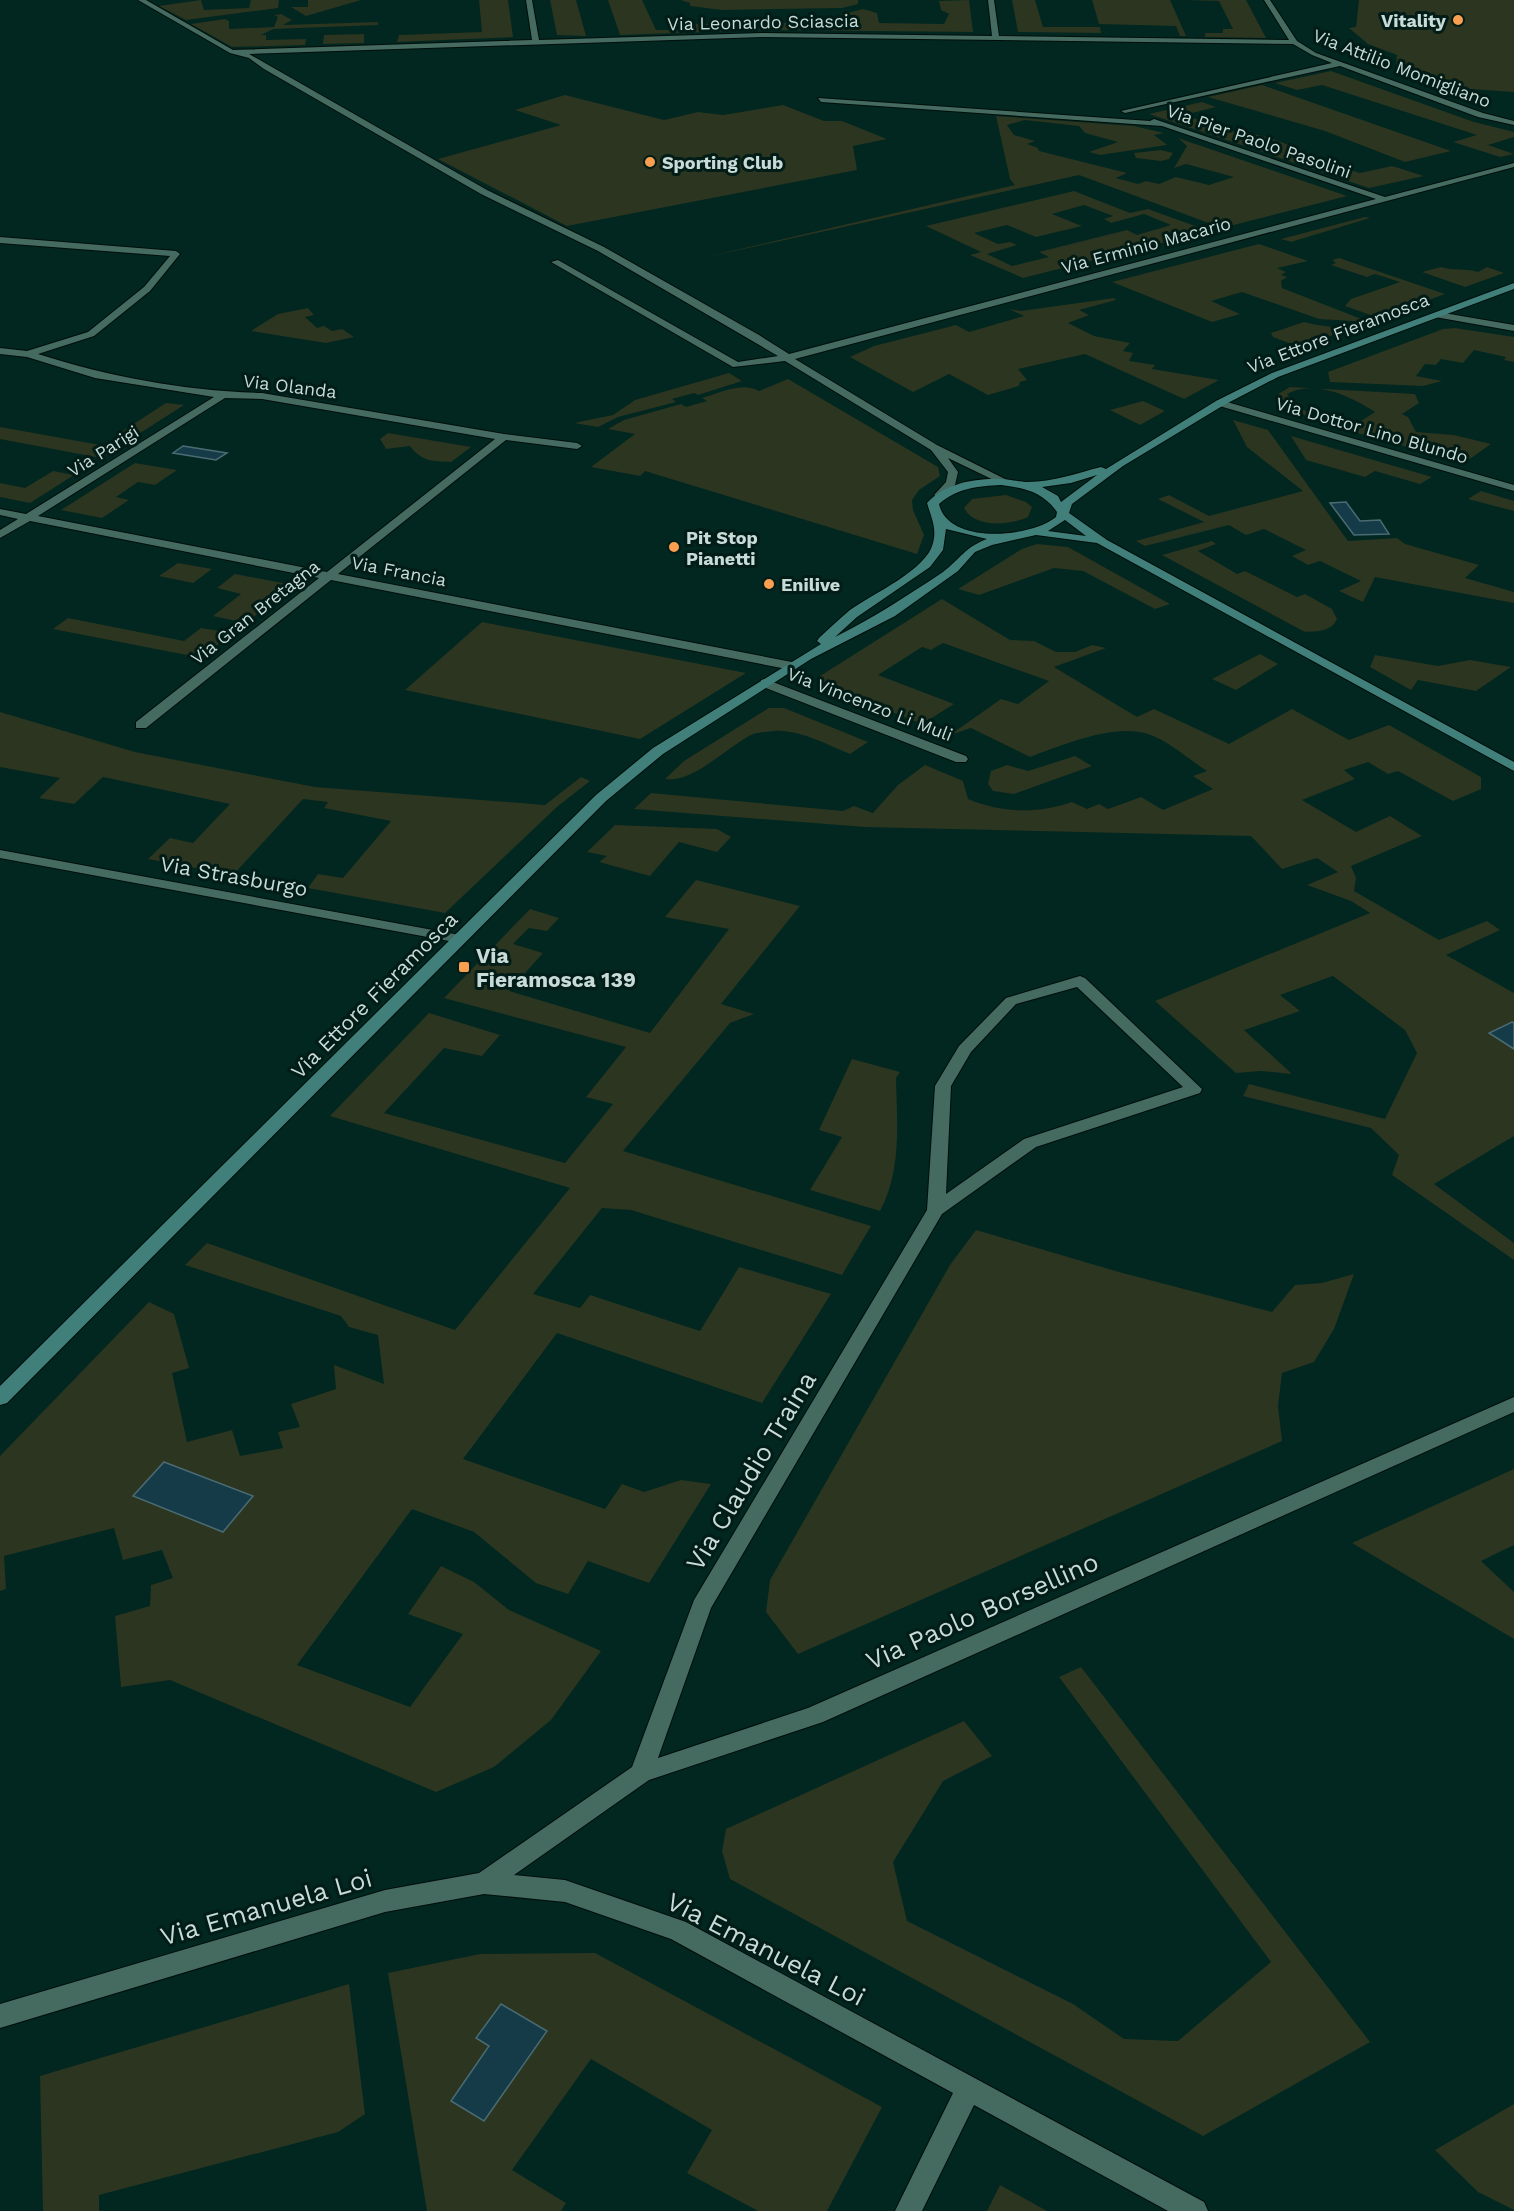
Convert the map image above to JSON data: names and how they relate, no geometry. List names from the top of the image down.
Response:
{
  "streets": {
    "main road": ["Via Ettore Fieramosca"],
    "street": [
      "Via Leonardo Sciascia",
      "Via Attilio Momigliano",
      "Via Pier Paolo Pasolini",
      "Via Erminio Macario",
      "Via Olanda",
      "Via Dottor Lino Blundo",
      "Via Parigi",
      "Via Francia",
      "Via Gran Bretagna",
      "Via Vincenzo Li Muli",
      "Via Strasburgo",
      "Via Claudio Traina",
      "Via Paolo Borsellino",
      "Via Emanuela Loi"
    ]
  },
  "crossings": [
    ["Via Leonardo Sciascia", "Via Attilio Momigliano"],
    ["Via Attilio Momigliano", "Via Pier Paolo Pasolini"],
    ["Via Pier Paolo Pasolini", "Via Erminio Macario"],
    ["Via Ettore Fieramosca", "Via Dottor Lino Blundo"],
    ["Via Ettore Fieramosca", "Via Francia"],
    ["Via Ettore Fieramosca", "Via Vincenzo Li Muli"],
    ["Via Ettore Fieramosca", "Via Strasburgo"],
    ["Via Olanda", "Via Parigi"],
    ["Via Olanda", "Via Gran Bretagna"],
    ["Via Parigi", "Via Francia"],
    ["Via Francia", "Via Gran Bretagna"],
    ["Via Claudio Traina", "Via Paolo Borsellino"],
    ["Via Paolo Borsellino", "Via Emanuela Loi"]
  ],
  "places": {
    "other": [
      "Vitality",
      "Sporting Club",
      "Pit Stop Pianetti",
      "Enilive"
    ],
    "transit": ["Via Fieramosca 139"]
  }
}
